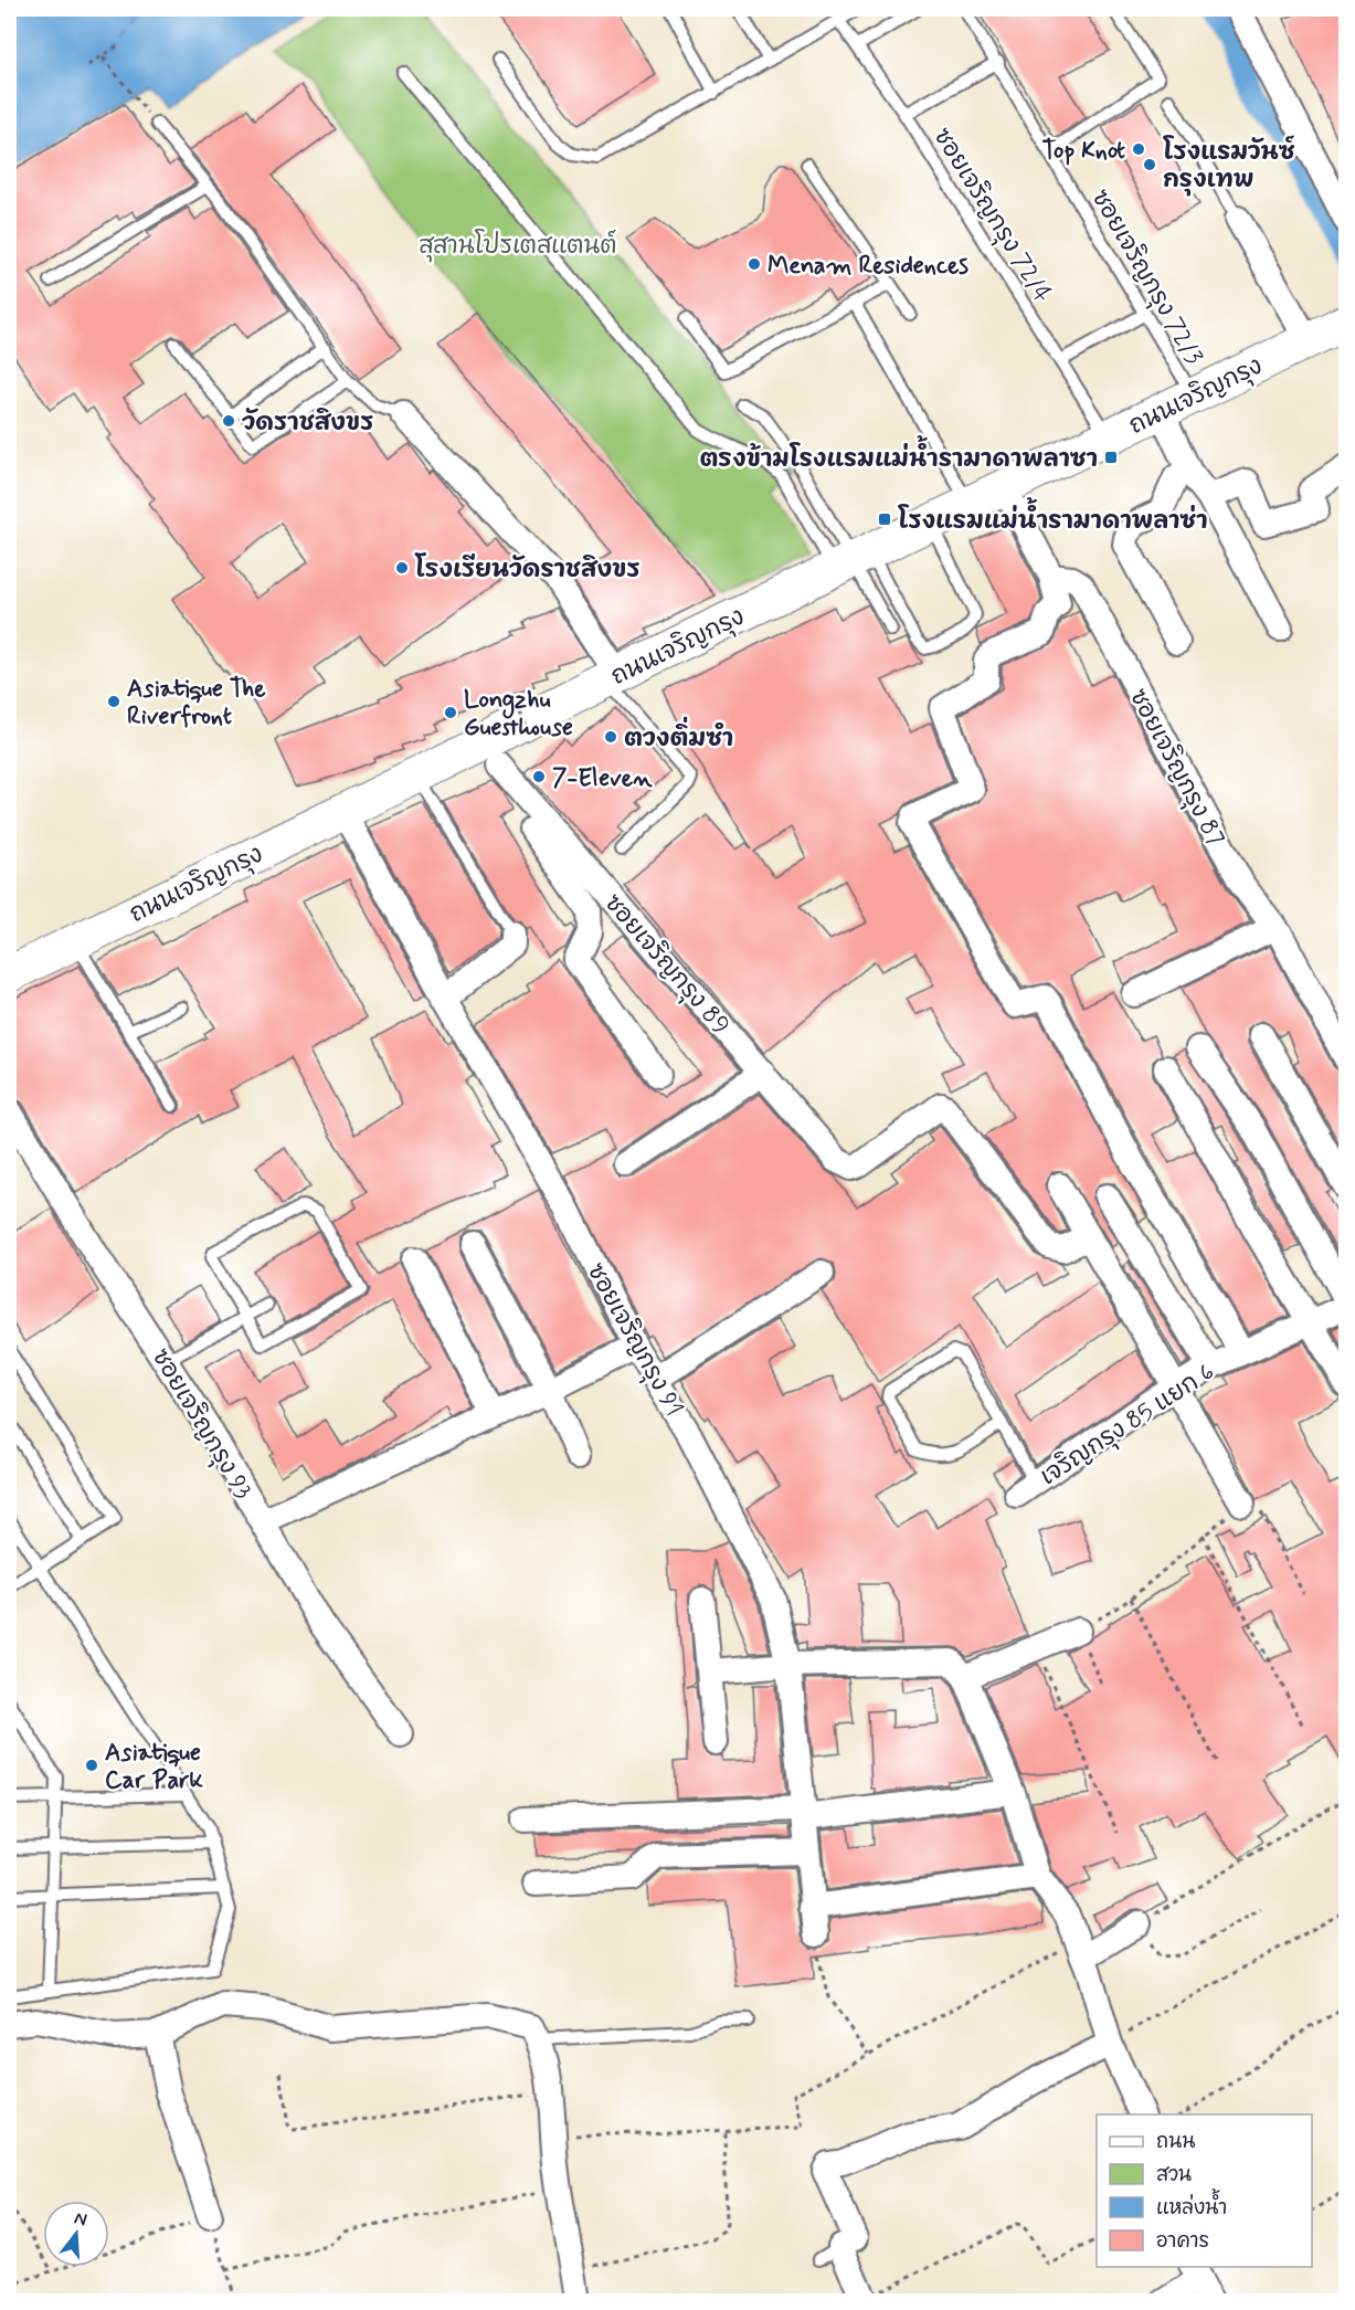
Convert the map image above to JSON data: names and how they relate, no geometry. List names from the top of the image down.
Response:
{
  "streets": {
    "main road": ["ถนนเจริญกรุง"],
    "street": [
      "ซอยเจริญกรุง 87",
      "ซอยเจริญกรุง 89",
      "ซอยเจริญกรุง 91",
      "ซอยเจริญกรุง 93",
      "เจริญกรุง 85 แยก 6"
    ],
    "lane": ["ซอยเจริญกรุง 72/4", "ซอยเจริญกรุง 72/3"]
  },
  "crossings": [
    ["ซอยเจริญกรุง 72/4", "ถนนเจริญกรุง"],
    ["ซอยเจริญกรุง 72/3", "ถนนเจริญกรุง"],
    ["ถนนเจริญกรุง", "ซอยเจริญกรุง 89"],
    ["ถนนเจริญกรุง", "ซอยเจริญกรุง 91"]
  ],
  "parks": ["สุสานโปรเตสแตนต์"],
  "places": {
    "other": [
      "Top Knot",
      "โรงแรมวันซ์ กรุงเทพ",
      "Menam Residences",
      "วัดราชสิงขร",
      "โรงเรียนวัดราชสิงขร",
      "Asiatique The Riverfront",
      "Longzhu Guesthouse",
      "ตวงติ่มซำ",
      "7-Eleven",
      "Asiatique Car Park"
    ],
    "transit": ["ตรงข้ามโรงแรมแม่น้ำรามาดาพลาซา", "โรงแรมแม่น้ำรามาดาพลาซ่า"]
  },
  "legend": [
    "ถนน",
    "สวน",
    "แหล่งน้ำ",
    "อาคาร"
  ],
  "north": "top"
}
